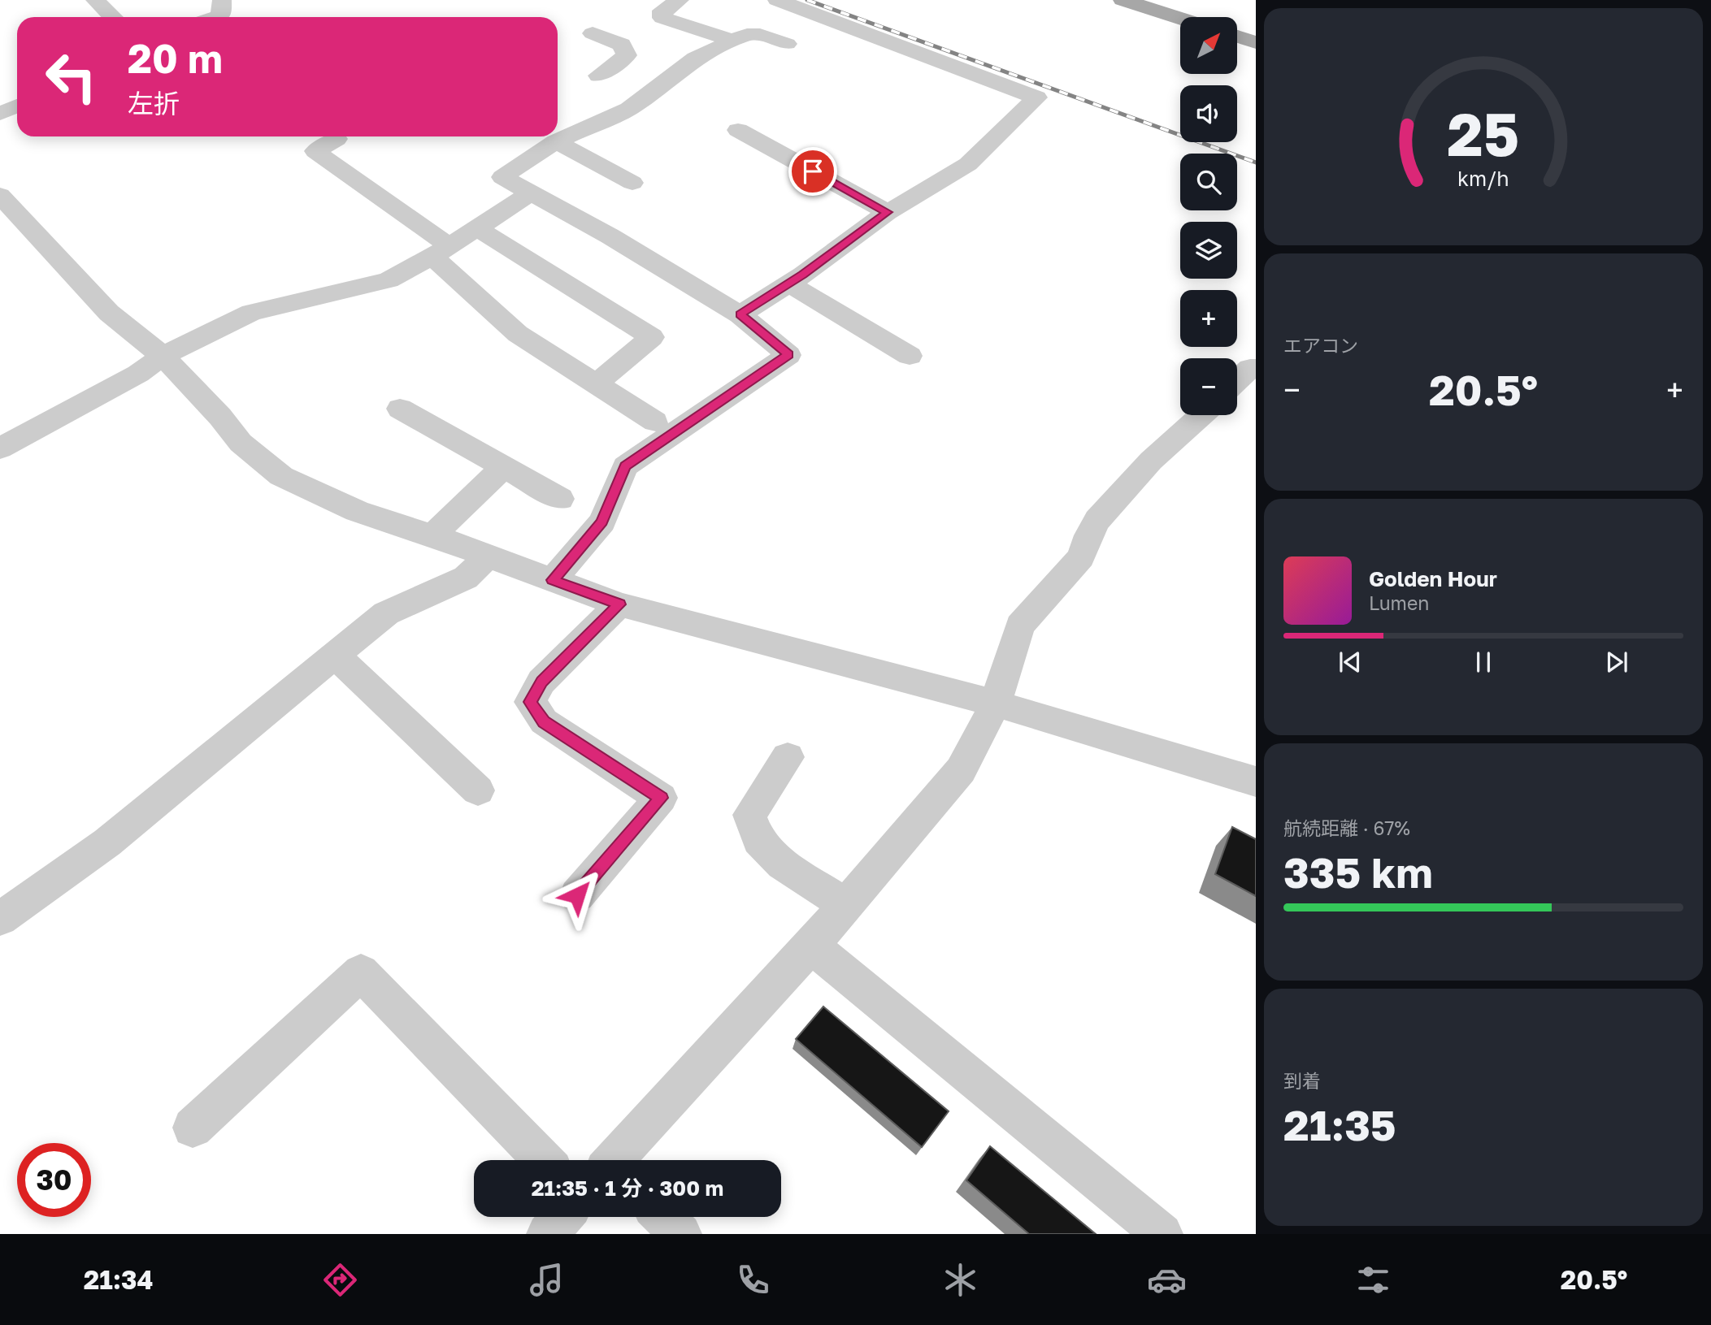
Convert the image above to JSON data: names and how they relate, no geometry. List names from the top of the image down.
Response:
{
  "north": "top right",
  "page": {
    "map_buttons": ["+", "−"],
    "turn": ["20 m", "左折"],
    "tile": [
      "エアコン",
      ["航続距離 · 67%", "335 km"],
      ["到着", "21:35"]
    ],
    "heat": ["−", "20.5°", "+"],
    "song": ["Golden Hour", "Lumen"],
    "limit": "30",
    "trip": "21:35 · 1 分 · 300 m",
    "tabs": ["21:34", "20.5°"],
    "gauge": ["25", "km/h"]
  }
}
